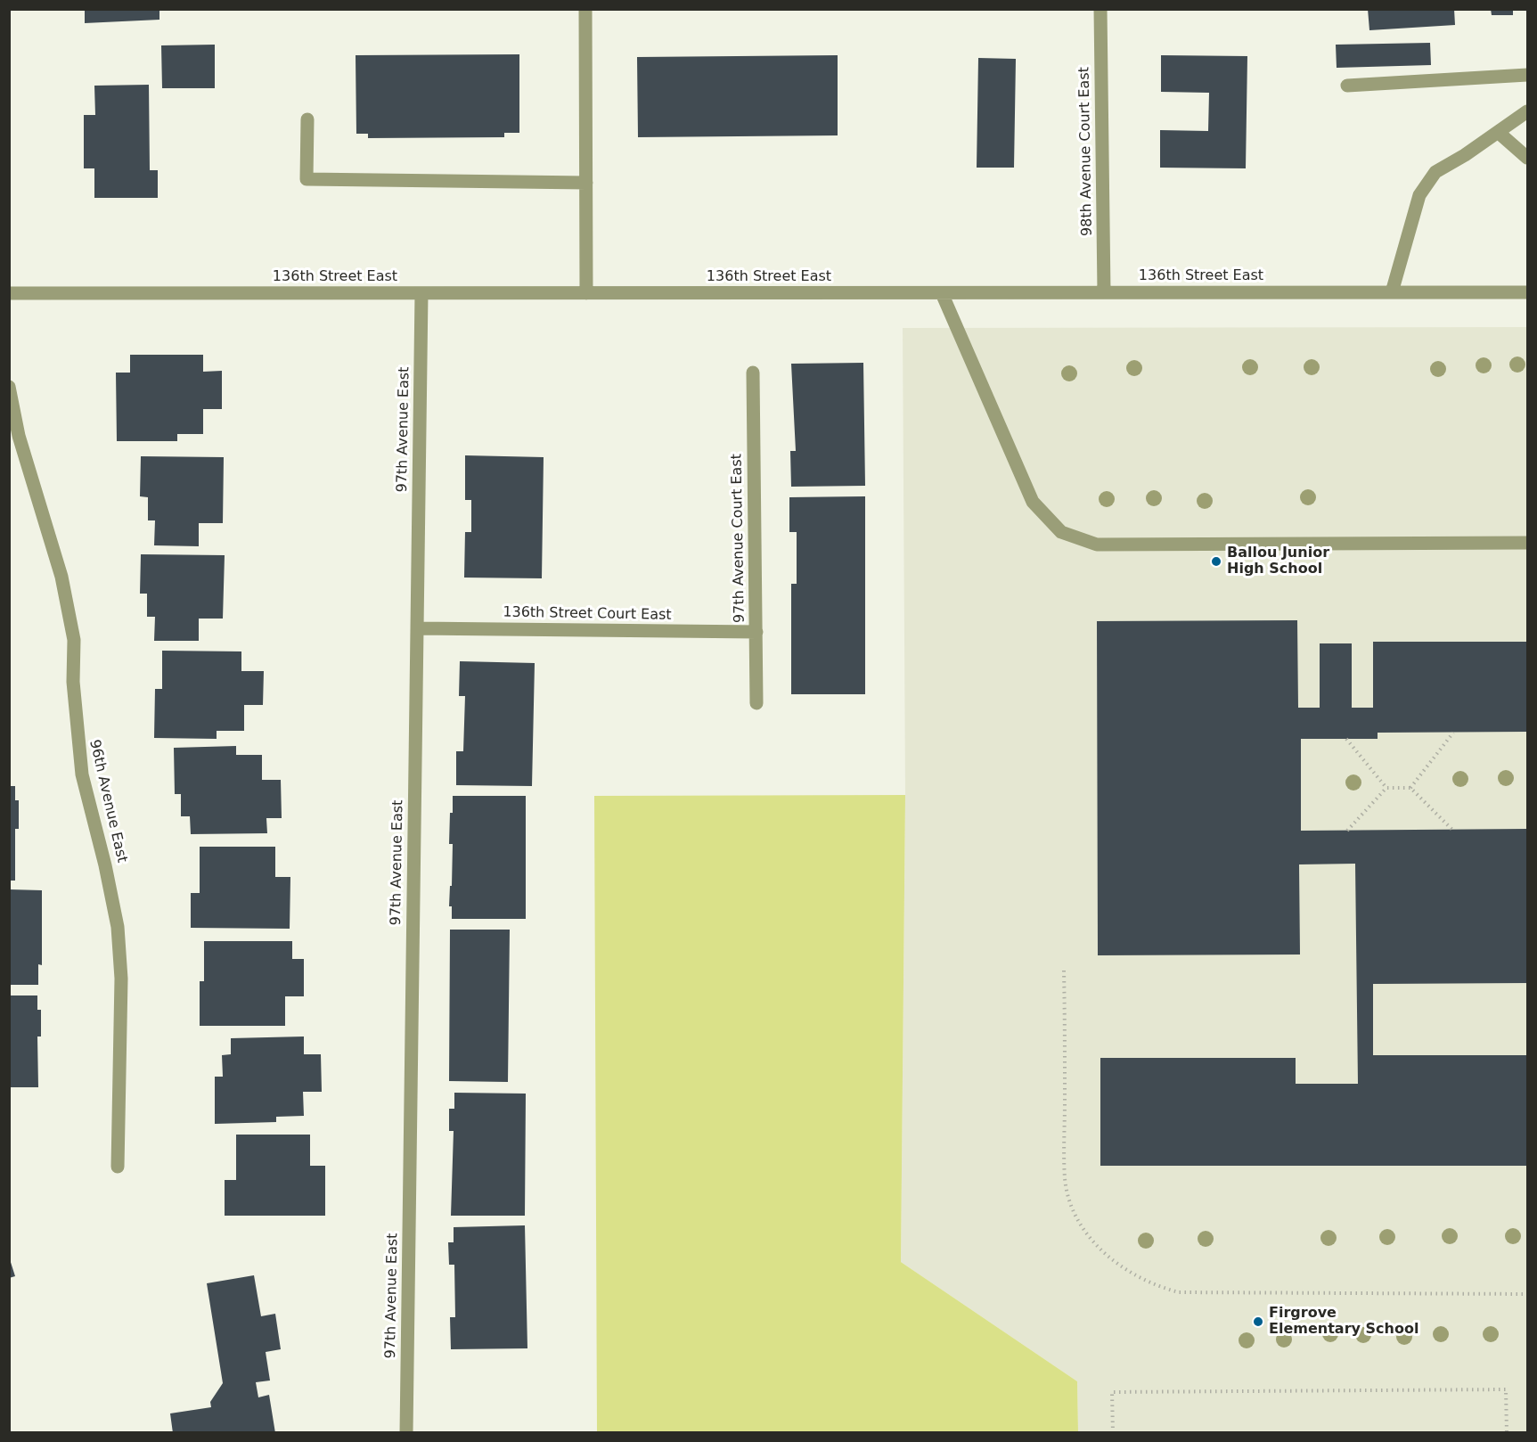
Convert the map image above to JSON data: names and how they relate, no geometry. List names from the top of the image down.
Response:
{
  "streets": {
    "street": [
      "98th Avenue Court East",
      "136th Street East",
      "97th Avenue East",
      "97th Avenue Court East",
      "136th Street Court East",
      "96th Avenue East"
    ]
  },
  "crossings": [
    ["98th Avenue Court East", "136th Street East"],
    ["136th Street East", "97th Avenue East"],
    ["97th Avenue East", "136th Street Court East"],
    ["97th Avenue Court East", "136th Street Court East"]
  ],
  "places": ["Ballou Junior High School", "Firgrove Elementary School"]
}
